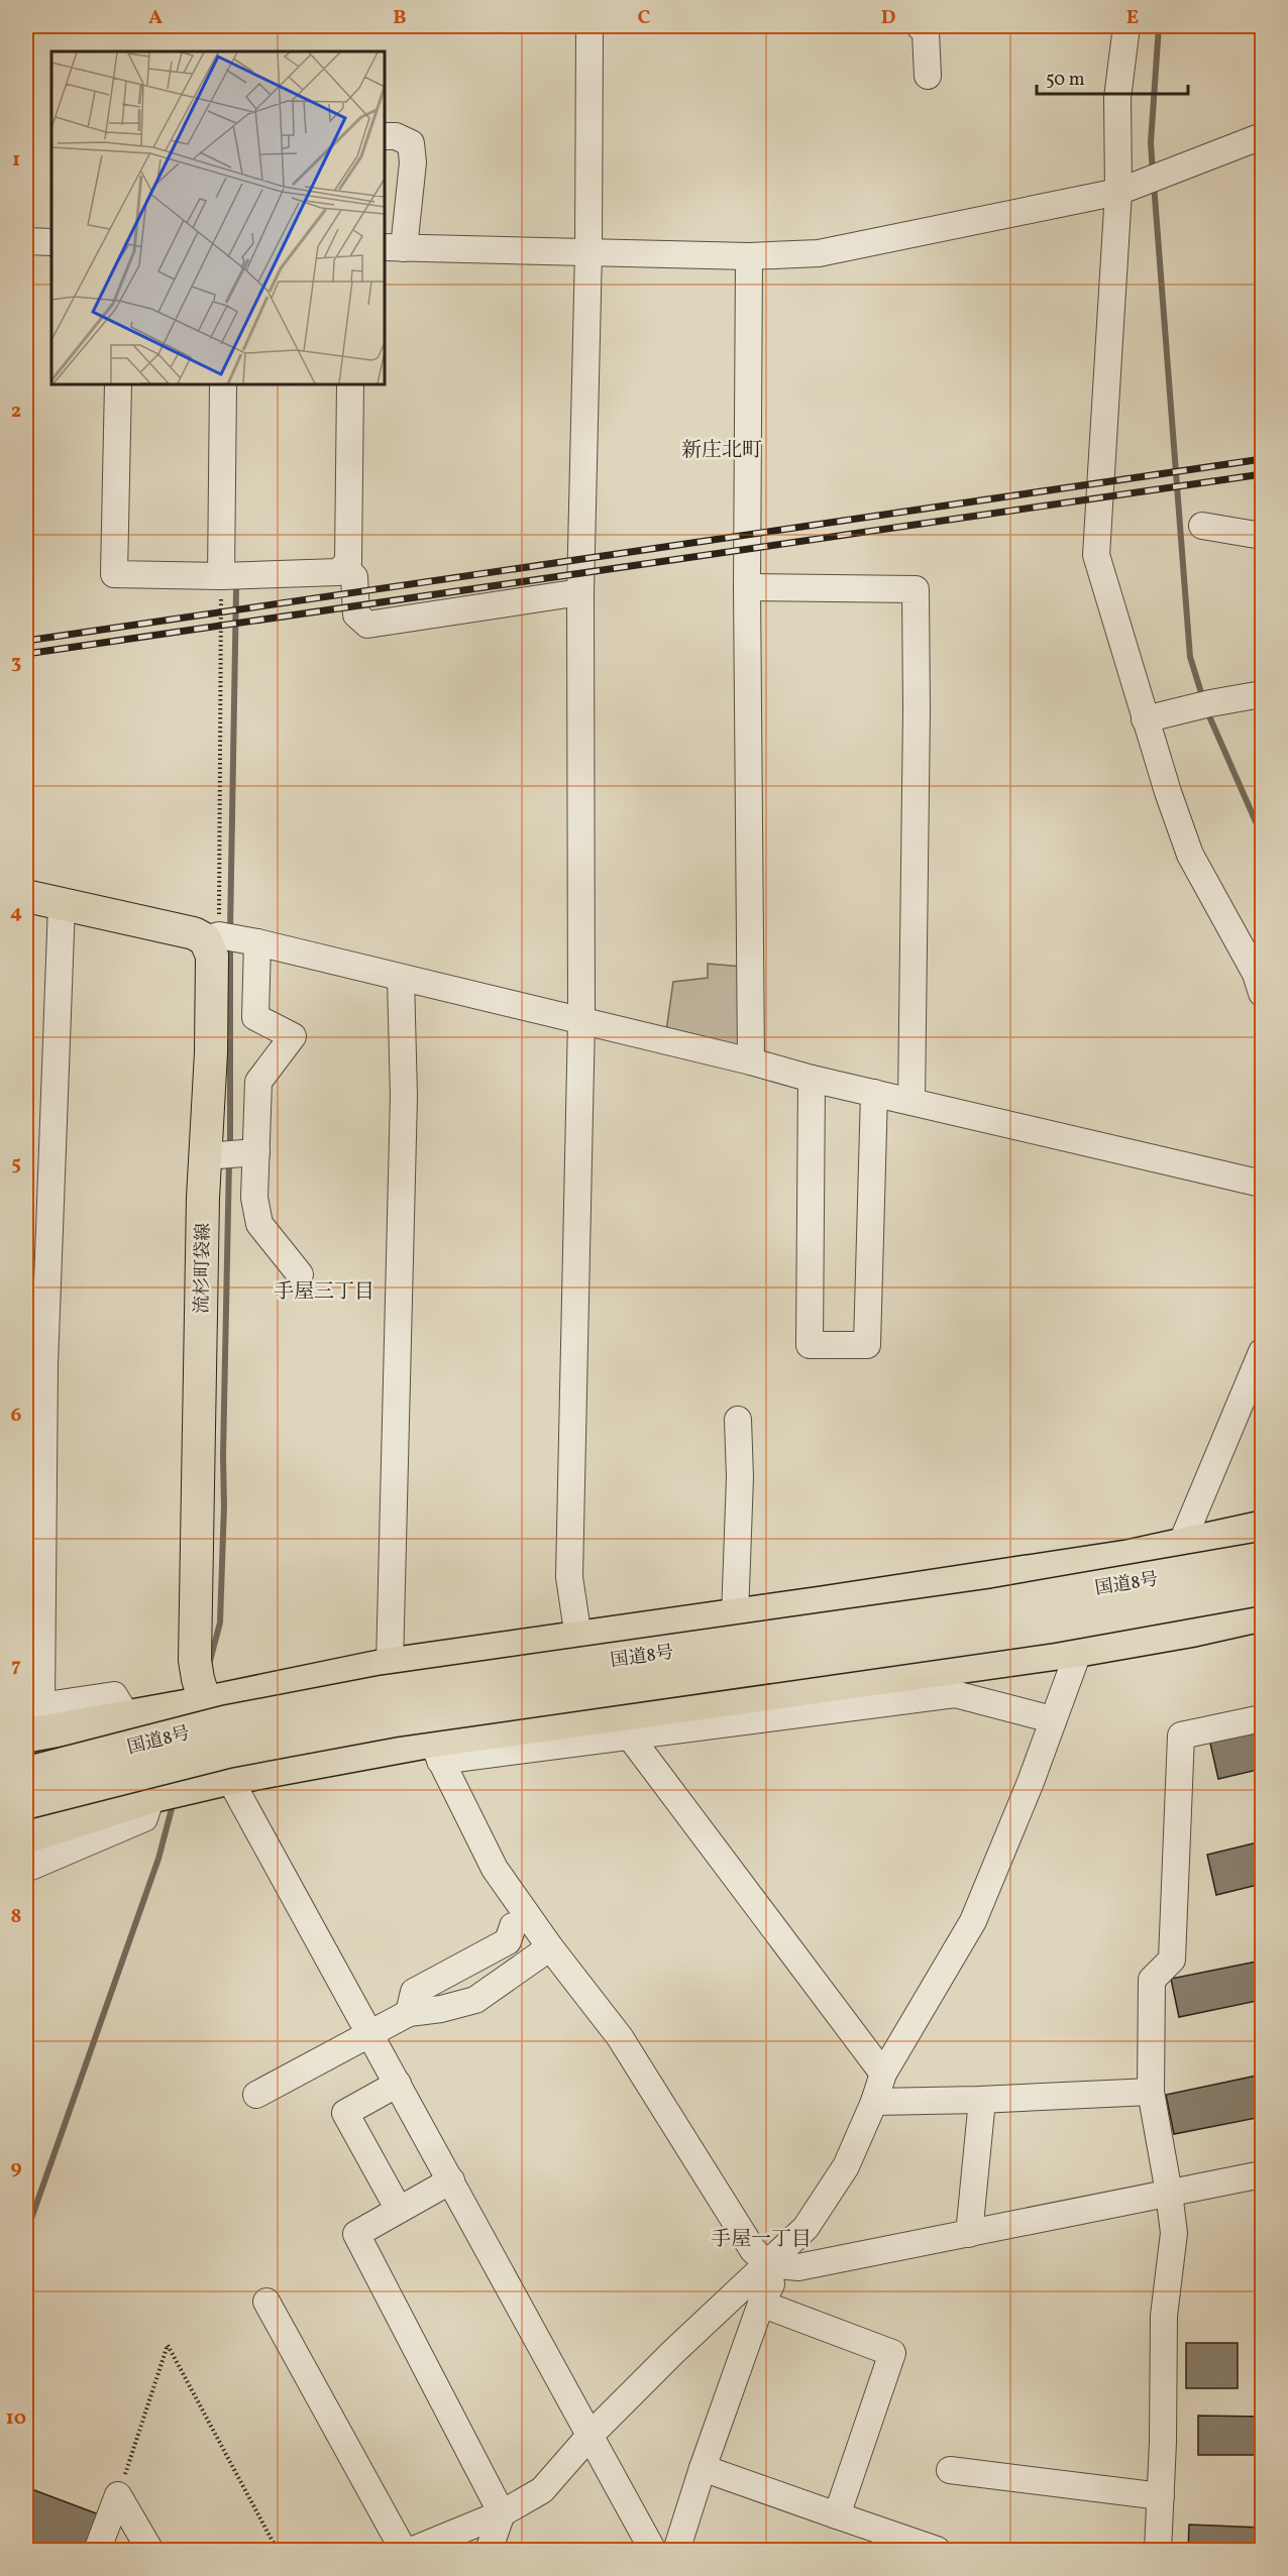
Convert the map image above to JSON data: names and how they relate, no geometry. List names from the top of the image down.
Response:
{
  "streets": {
    "highway": ["国道8号"],
    "main road": ["流杉町袋線"]
  },
  "districts": ["新庄北町", "手屋三丁目", "手屋一丁目"],
  "scale_bar": "50 m",
  "grid": {
    "columns": [
      "A",
      "B",
      "C",
      "D",
      "E"
    ],
    "rows": [
      "1",
      "2",
      "3",
      "4",
      "5",
      "6",
      "7",
      "8",
      "9",
      "10"
    ]
  }
}
